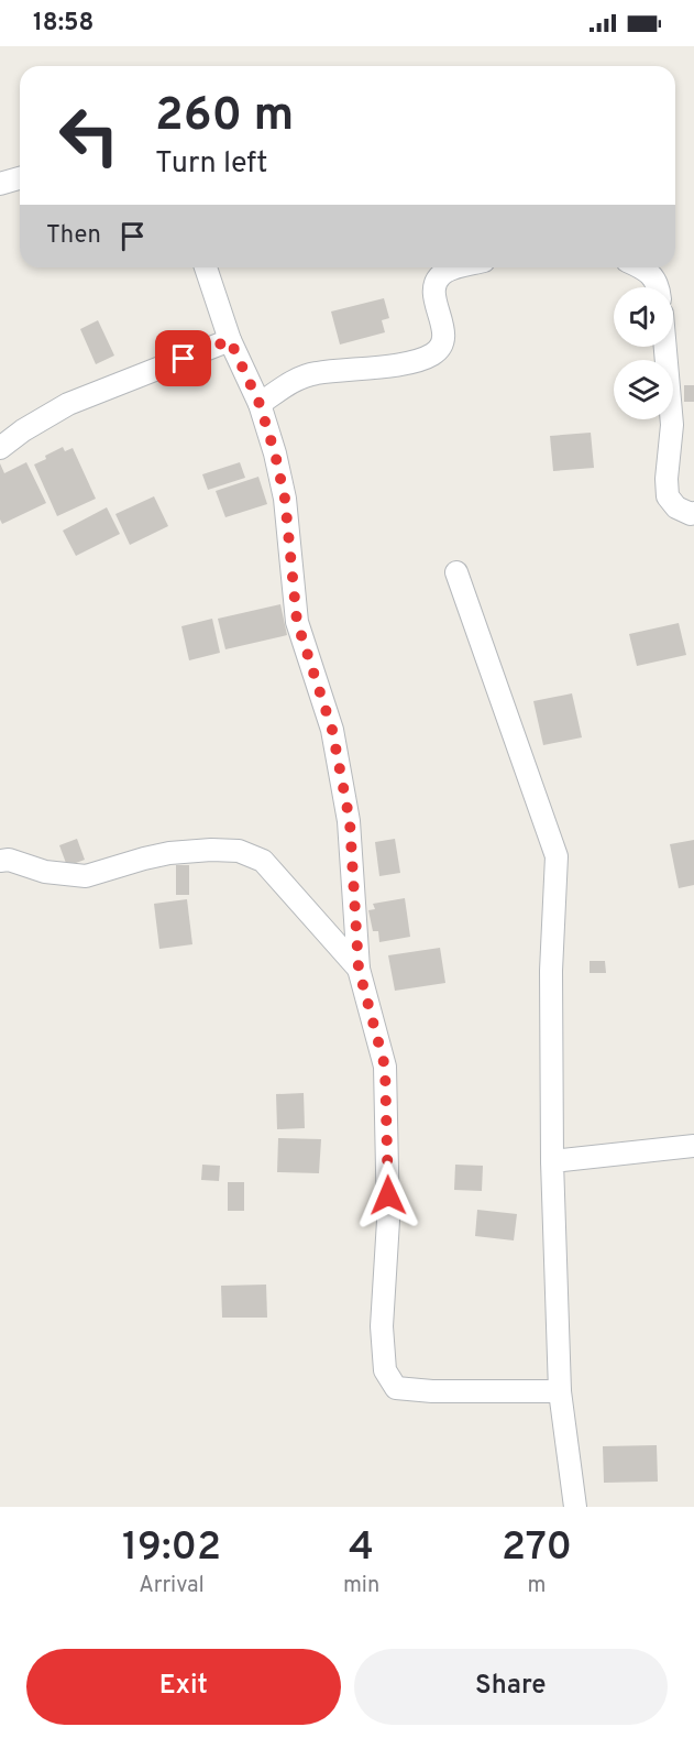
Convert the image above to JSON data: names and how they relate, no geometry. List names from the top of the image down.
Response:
{
  "page": {
    "status": "18:58",
    "turn": ["260 m", "Turn left"],
    "then": "Then",
    "eta": [
      "19:02",
      "Arrival",
      "4",
      "min",
      "270",
      "m"
    ],
    "buttons": ["Exit", "Share"]
  }
}
